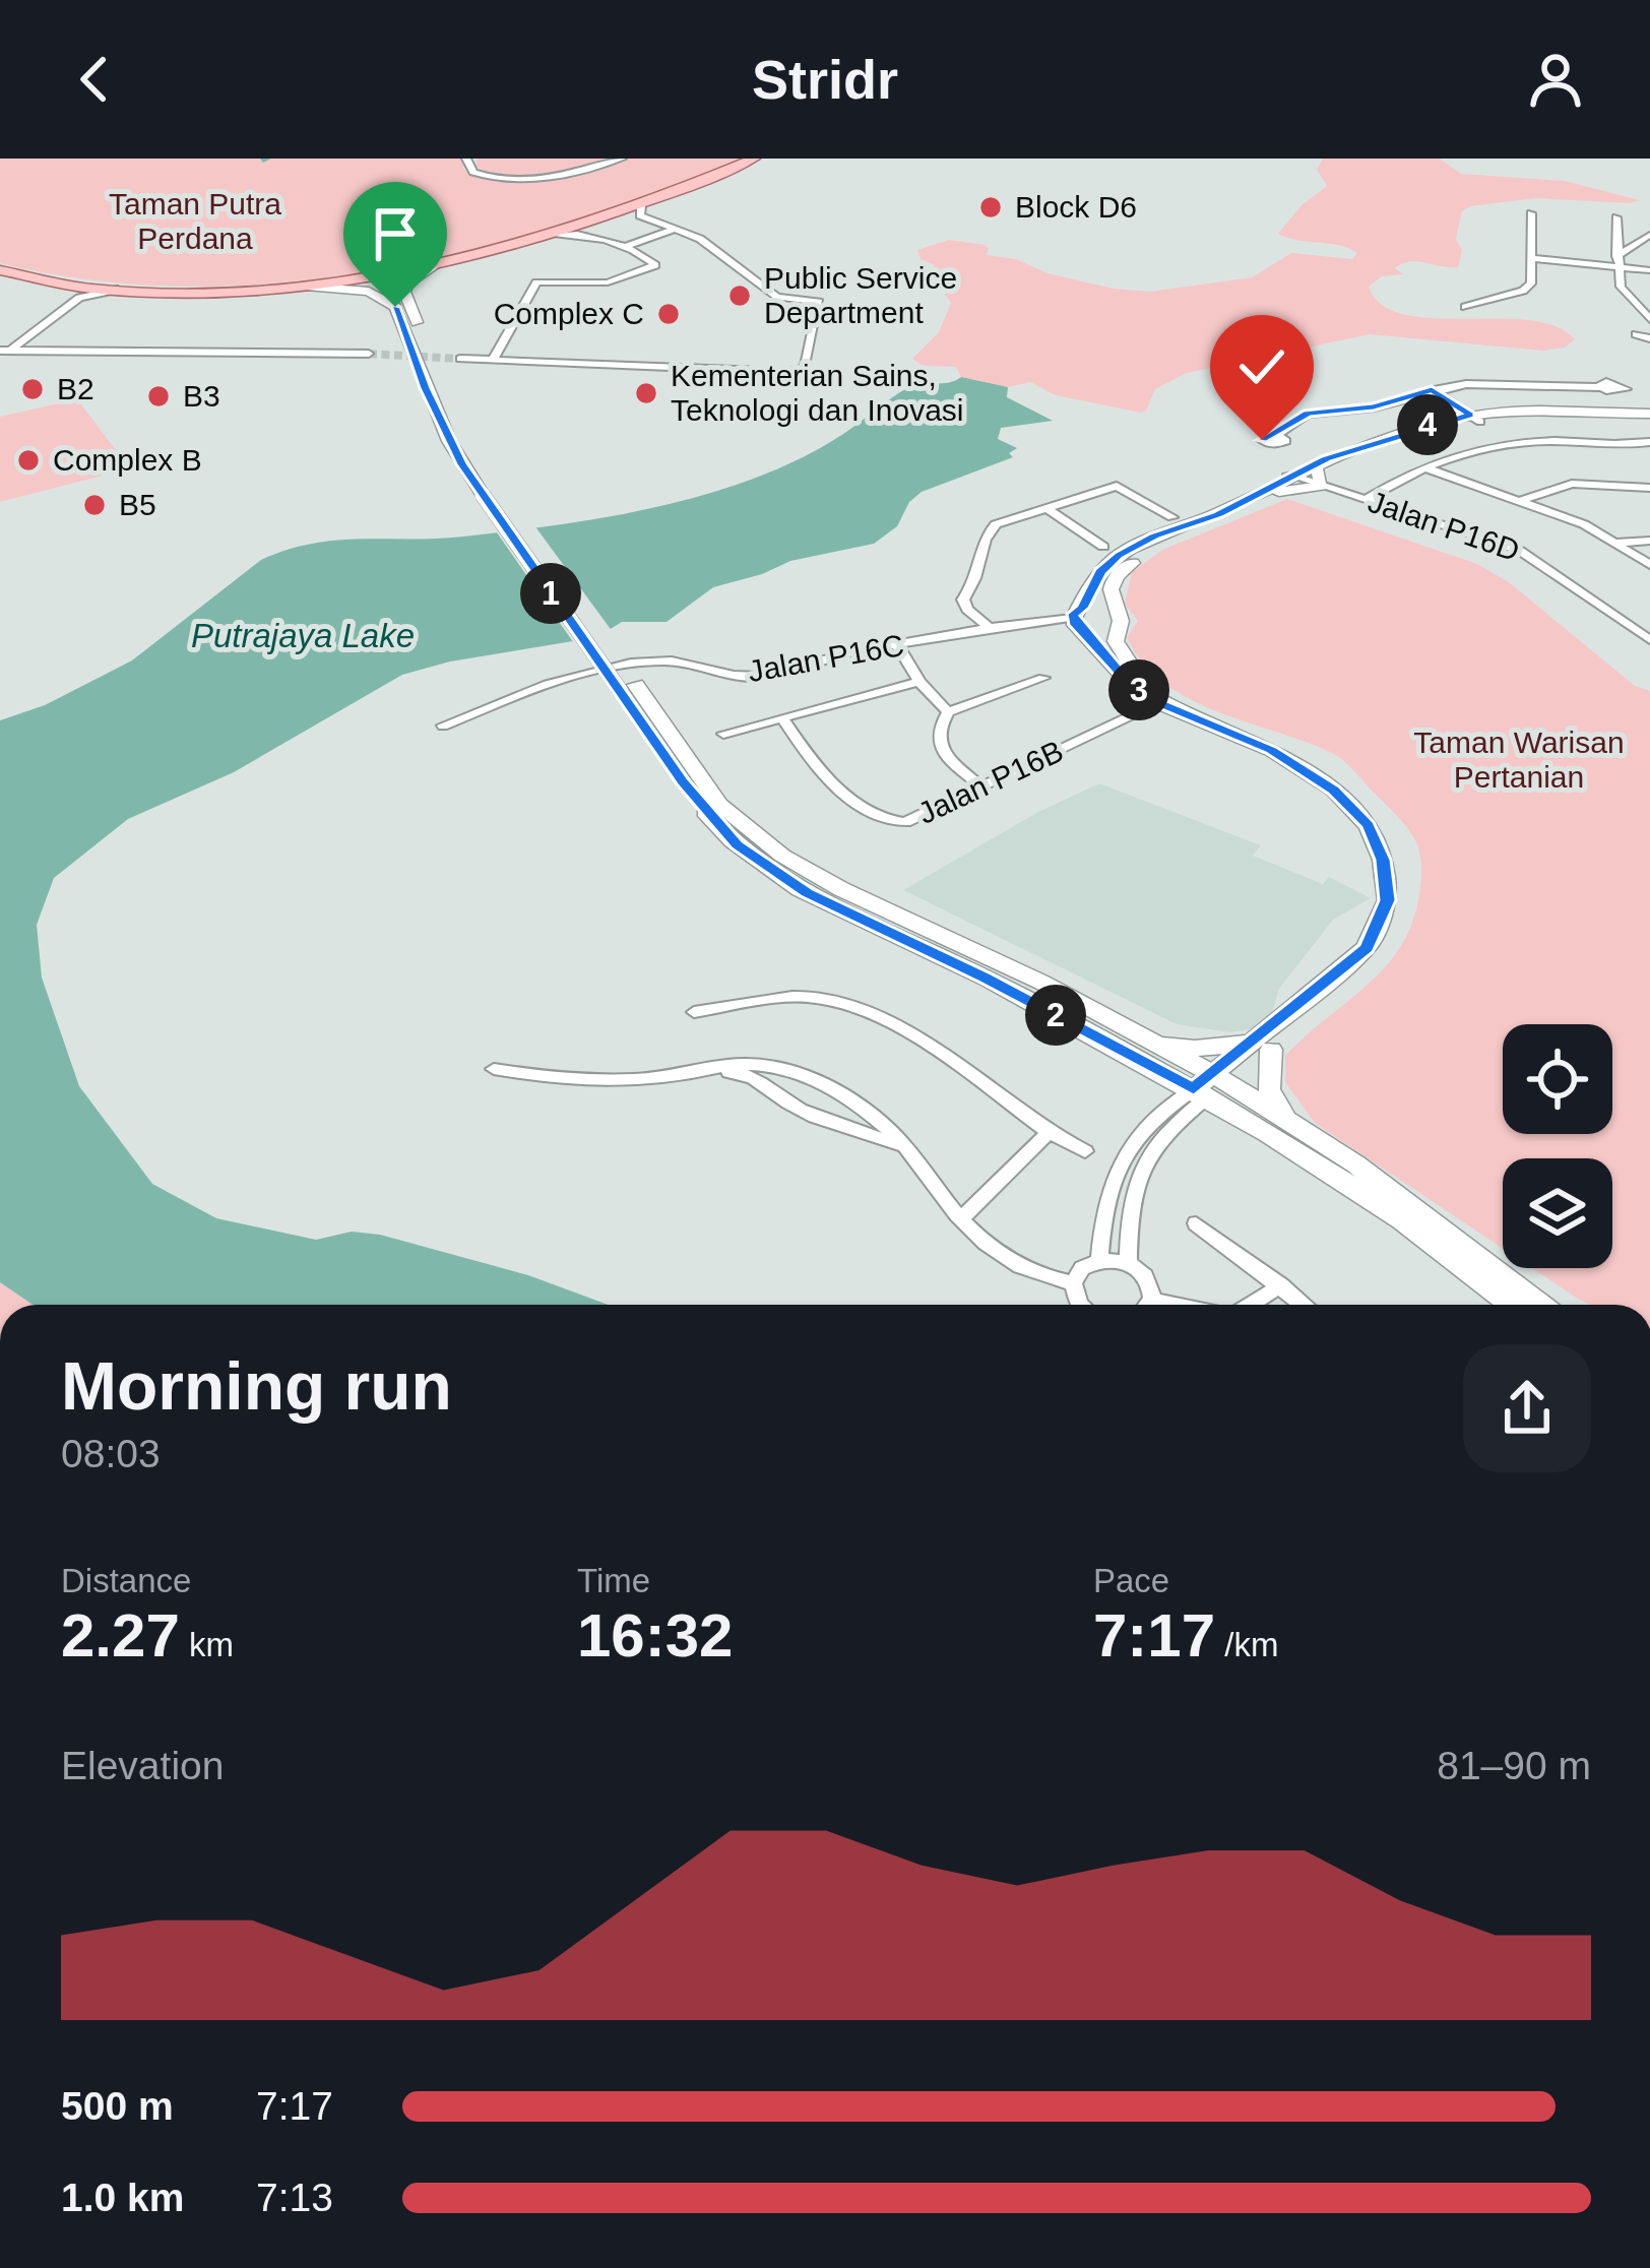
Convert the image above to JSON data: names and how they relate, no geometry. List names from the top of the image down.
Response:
{
  "streets": {
    "street": ["Jalan P16D", "Jalan P16C", "Jalan P16B"]
  },
  "water": ["Putrajaya Lake"],
  "parks": ["Taman Putra Perdana", "Taman Warisan Pertanian"],
  "places": [
    "Block D6",
    "Public Service Department",
    "Complex C",
    "B2",
    "Kementerian Sains, Teknologi dan Inovasi",
    "B3",
    "Complex B",
    "B5"
  ],
  "page": {
    "header": "Stridr",
    "pins": [
      "4",
      "1",
      "3",
      "2"
    ],
    "heading": ["Morning run", "08:03"],
    "stats": [
      ["Distance", "2.27 km"],
      ["Time", "16:32"],
      ["Pace", "7:17 /km"]
    ],
    "chart": ["Elevation", "81–90 m"],
    "list": [
      {
        "name": "500 m",
        "note": "7:17"
      },
      {
        "name": "1.0 km",
        "note": "7:13"
      }
    ]
  }
}
